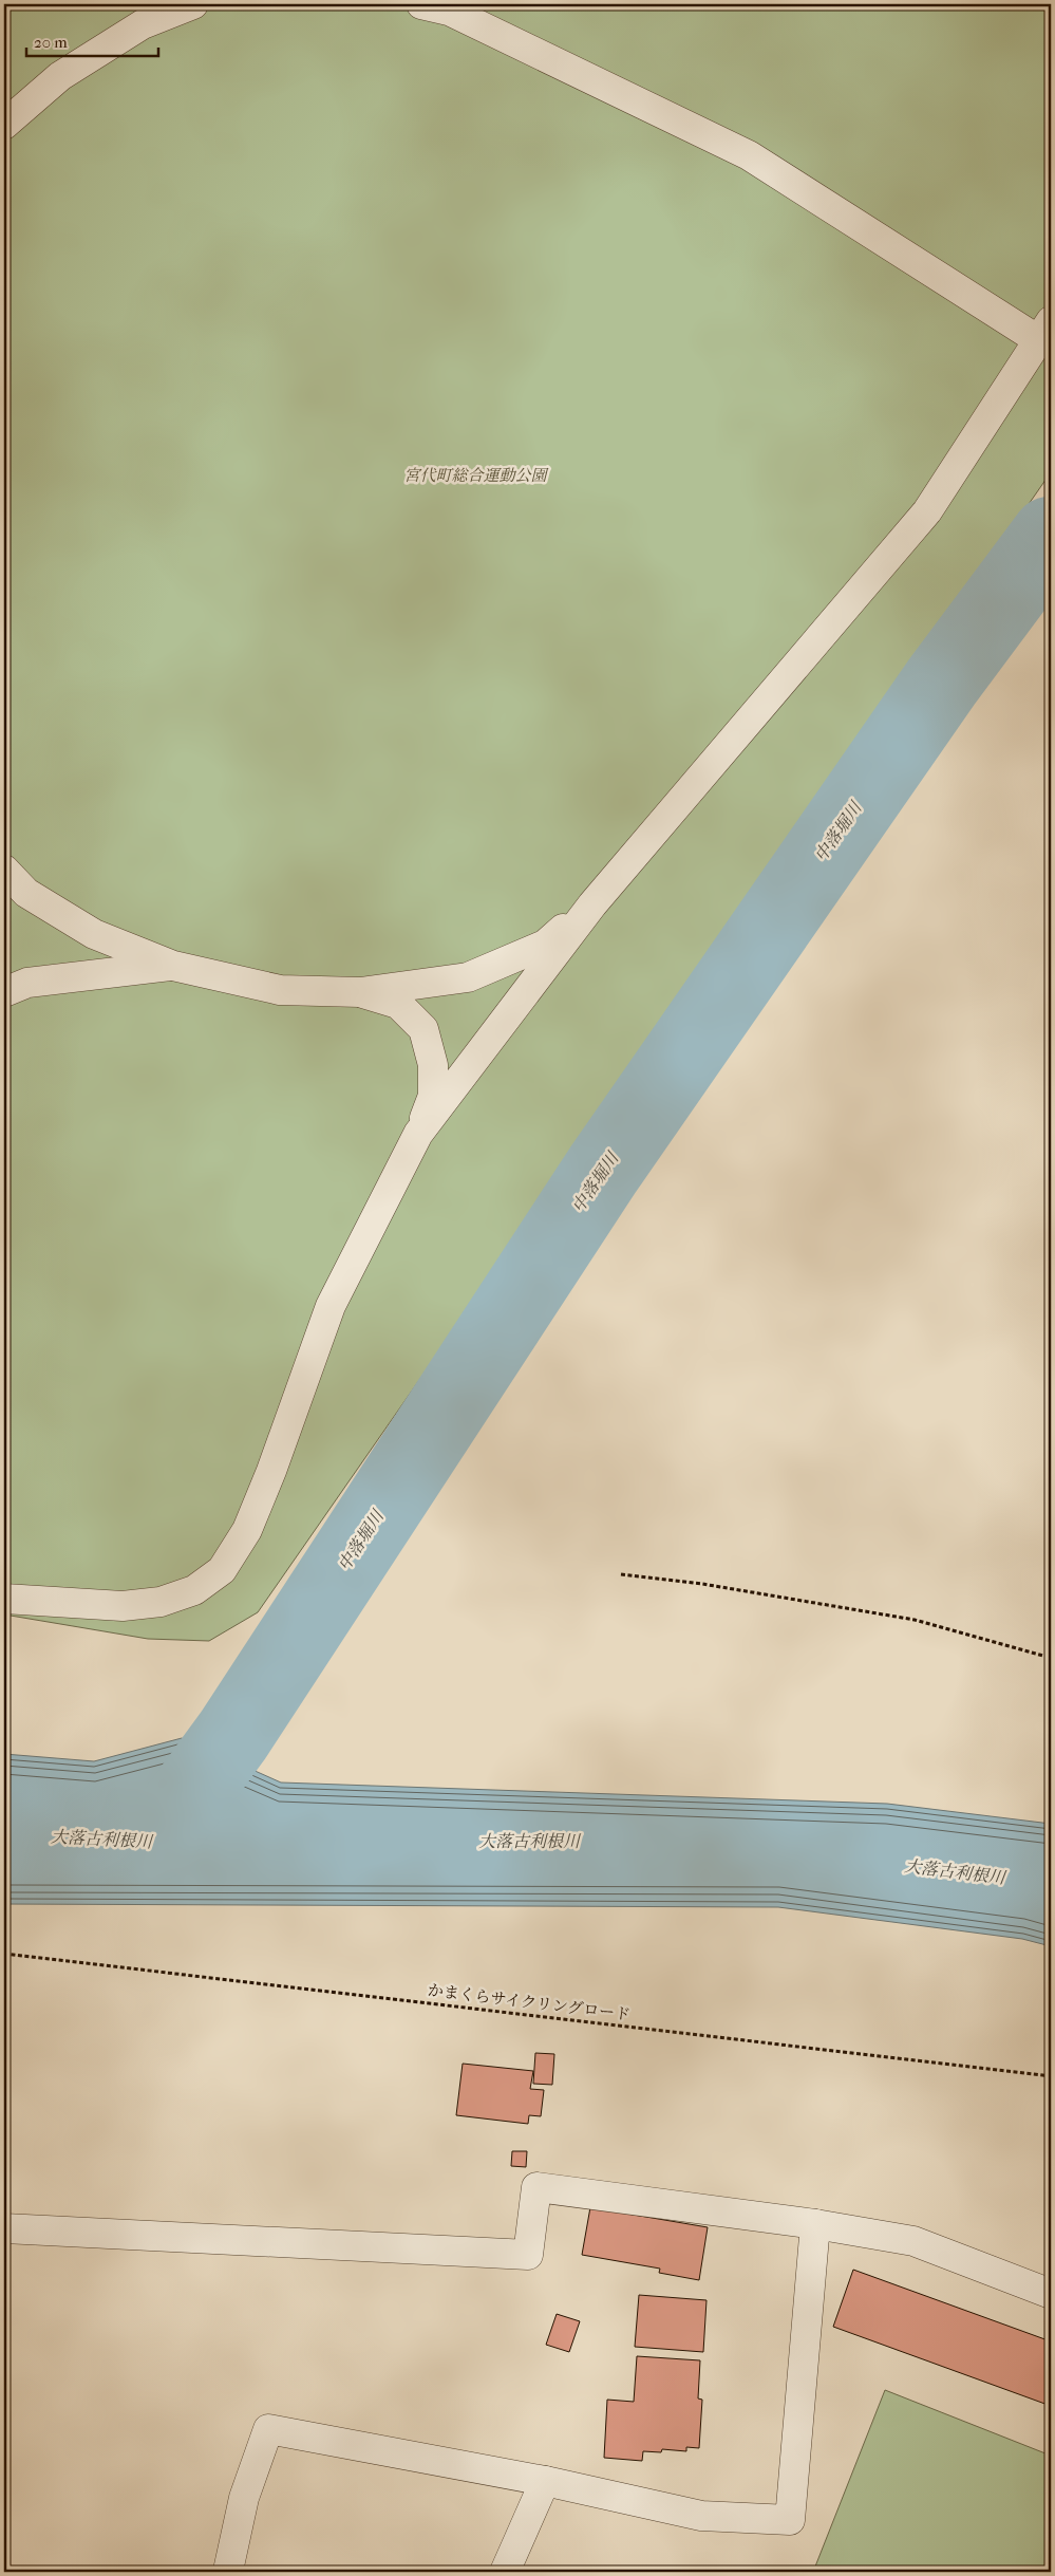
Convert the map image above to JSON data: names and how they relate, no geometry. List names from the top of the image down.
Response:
{
  "streets": {
    "path": ["かまくらサイクリングロード"]
  },
  "water": ["中落堀川", "大落古利根川"],
  "parks": ["宮代町総合運動公園"],
  "scale_bar": "20 m"
}
